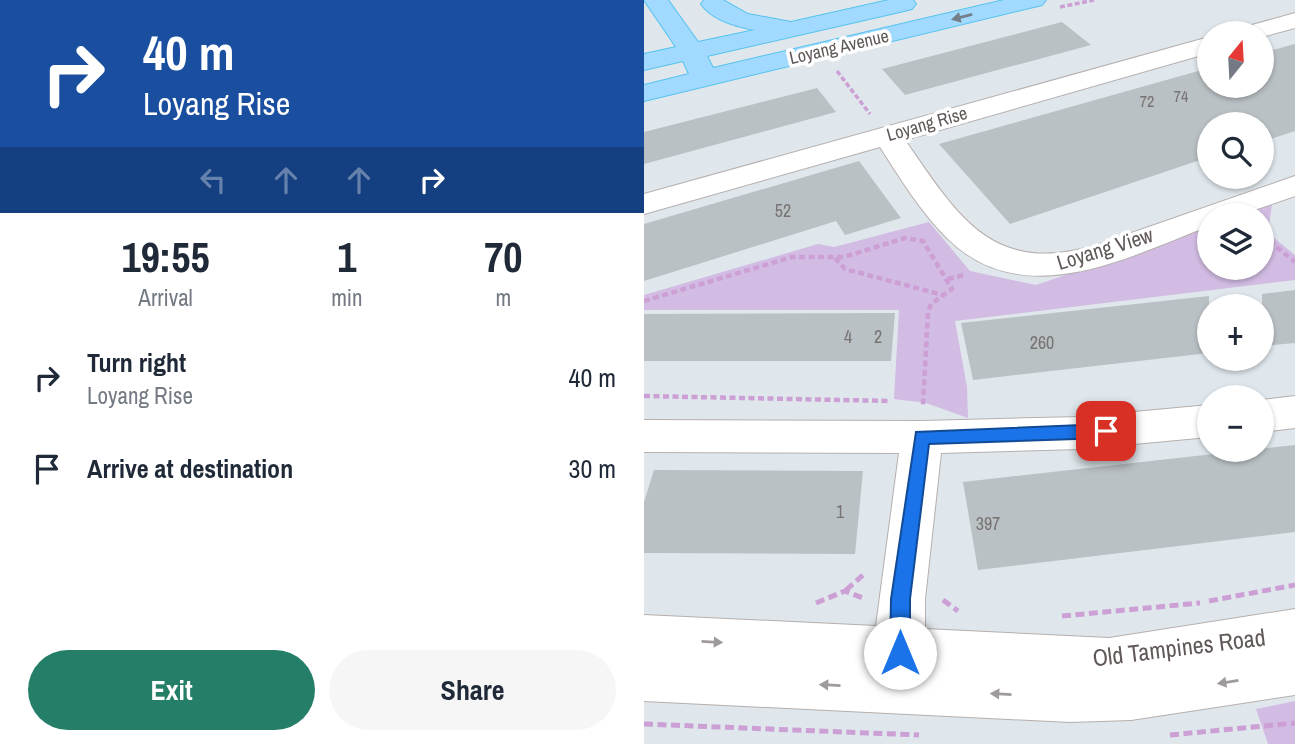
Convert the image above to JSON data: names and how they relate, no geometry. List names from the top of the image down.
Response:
{
  "streets": {
    "main road": ["Loyang Avenue"],
    "street": ["Loyang Rise", "Loyang View", "Old Tampines Road"]
  },
  "crossings": [
    ["Loyang Rise", "Loyang View"]
  ],
  "house_numbers": [
    "74",
    "72",
    "52",
    "4",
    "2",
    "260",
    "1",
    "397"
  ],
  "north": "top",
  "page": {
    "turn": ["40 m", "Loyang Rise"],
    "map_buttons": ["+", "−"],
    "eta": [
      "19:55",
      "Arrival",
      "1",
      "min",
      "70",
      "m"
    ],
    "list": [
      {
        "name": "Turn right",
        "note": "Loyang Rise",
        "value": "40 m"
      },
      {
        "name": "Arrive at destination",
        "value": "30 m"
      }
    ],
    "buttons": ["Exit", "Share"]
  }
}
